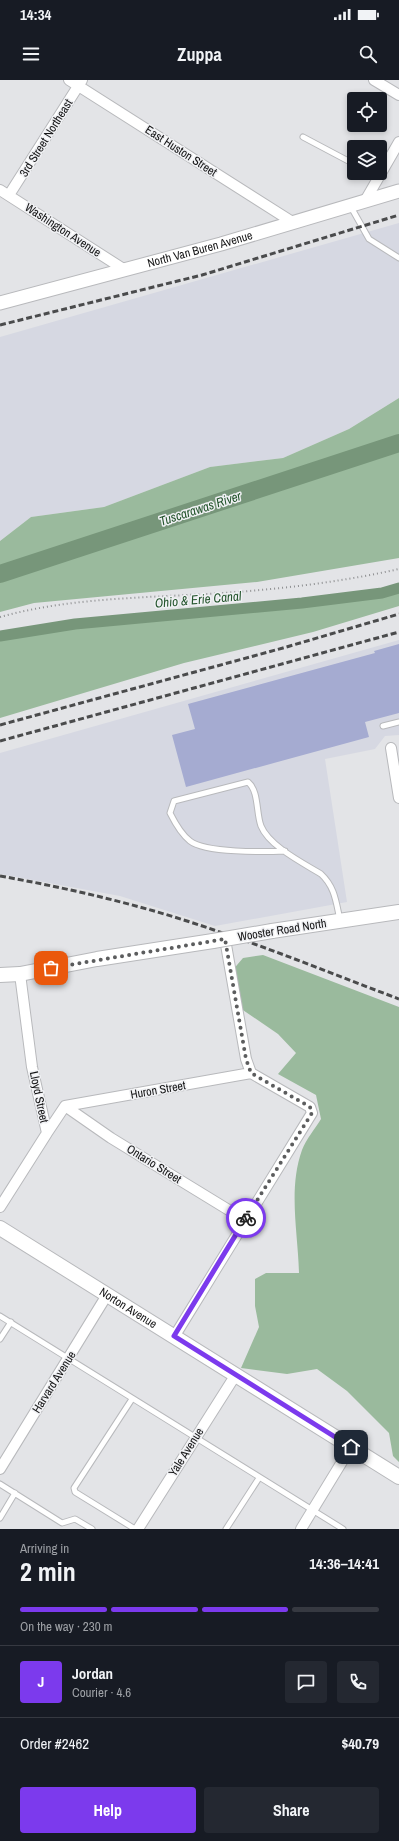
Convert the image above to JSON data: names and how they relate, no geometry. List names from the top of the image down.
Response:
{
  "streets": {
    "main road": ["Wooster Road North", "Norton Avenue"],
    "street": [
      "3rd Street Northeast",
      "East Huston Street",
      "Washington Avenue",
      "North Van Buren Avenue",
      "Huron Street",
      "Lloyd Street",
      "Ontario Street",
      "Harvard Avenue",
      "Yale Avenue"
    ]
  },
  "crossings": [
    ["3rd Street Northeast", "East Huston Street"],
    ["3rd Street Northeast", "Washington Avenue"],
    ["East Huston Street", "North Van Buren Avenue"],
    ["Washington Avenue", "North Van Buren Avenue"],
    ["Wooster Road North", "Lloyd Street"],
    ["Huron Street", "Ontario Street"],
    ["Norton Avenue", "Harvard Avenue"],
    ["Norton Avenue", "Yale Avenue"]
  ],
  "water": ["Tuscarawas River", "Ohio & Erie Canal"],
  "page": {
    "status": "14:34",
    "header": "Zuppa",
    "heading": ["2 min", "Arriving in", "14:36–14:41"],
    "panel": [
      "Jordan",
      "Courier · 4.6",
      "Order #2462",
      "$40.79"
    ],
    "bar": "On the way · 230 m",
    "round": "J",
    "buttons": ["Help", "Share"]
  }
}
